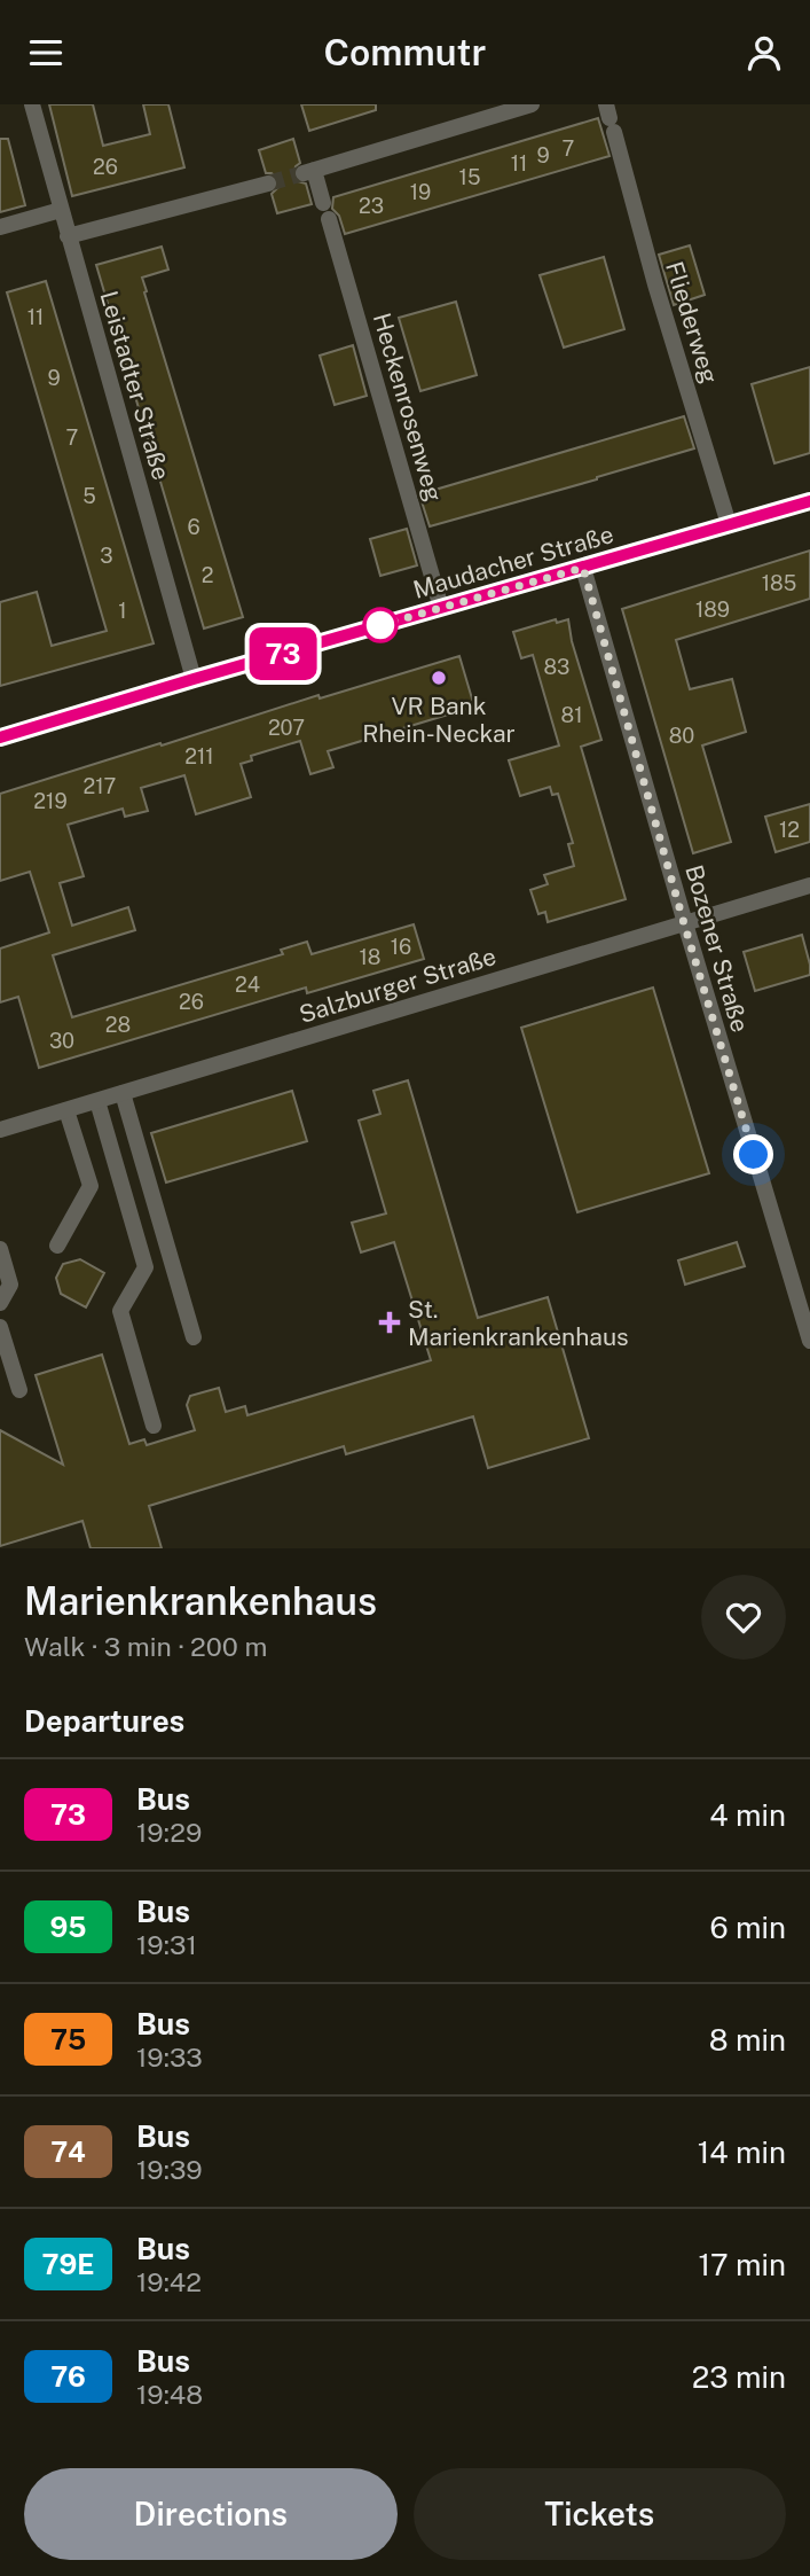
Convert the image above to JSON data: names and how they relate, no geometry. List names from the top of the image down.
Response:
{
  "streets": {
    "main road": ["Maudacher Straße"],
    "street": [
      "Fliederweg",
      "Leistadter Straße",
      "Heckenrosenweg",
      "Bozener Straße",
      "Salzburger Straße"
    ]
  },
  "crossings": [
    ["Fliederweg", "Maudacher Straße"],
    ["Leistadter Straße", "Maudacher Straße"],
    ["Heckenrosenweg", "Maudacher Straße"],
    ["Maudacher Straße", "Bozener Straße"],
    ["Bozener Straße", "Salzburger Straße"]
  ],
  "places": {
    "other": ["VR Bank Rhein-Neckar"],
    "health": ["St. Marienkrankenhaus"]
  },
  "lines": ["bus line 73"],
  "house_numbers": [
    "7",
    "9",
    "11",
    "26",
    "15",
    "19",
    "23",
    "11",
    "9",
    "7",
    "5",
    "6",
    "3",
    "2",
    "185",
    "189",
    "1",
    "83",
    "81",
    "207",
    "80",
    "211",
    "217",
    "219",
    "12",
    "16",
    "18",
    "24",
    "26",
    "28",
    "30"
  ],
  "page": {
    "header": "Commutr",
    "on_map": "73",
    "heading": [
      ["Marienkrankenhaus", "Walk · 3 min · 200 m"],
      "Departures"
    ],
    "list": [
      {
        "mark": "73",
        "name": "Bus",
        "note": "19:29",
        "value": "4 min"
      },
      {
        "mark": "95",
        "name": "Bus",
        "note": "19:31",
        "value": "6 min"
      },
      {
        "mark": "75",
        "name": "Bus",
        "note": "19:33",
        "value": "8 min"
      },
      {
        "mark": "74",
        "name": "Bus",
        "note": "19:39",
        "value": "14 min"
      },
      {
        "mark": "79E",
        "name": "Bus",
        "note": "19:42",
        "value": "17 min"
      },
      {
        "mark": "76",
        "name": "Bus",
        "note": "19:48",
        "value": "23 min"
      }
    ],
    "buttons": ["Directions", "Tickets"]
  }
}
